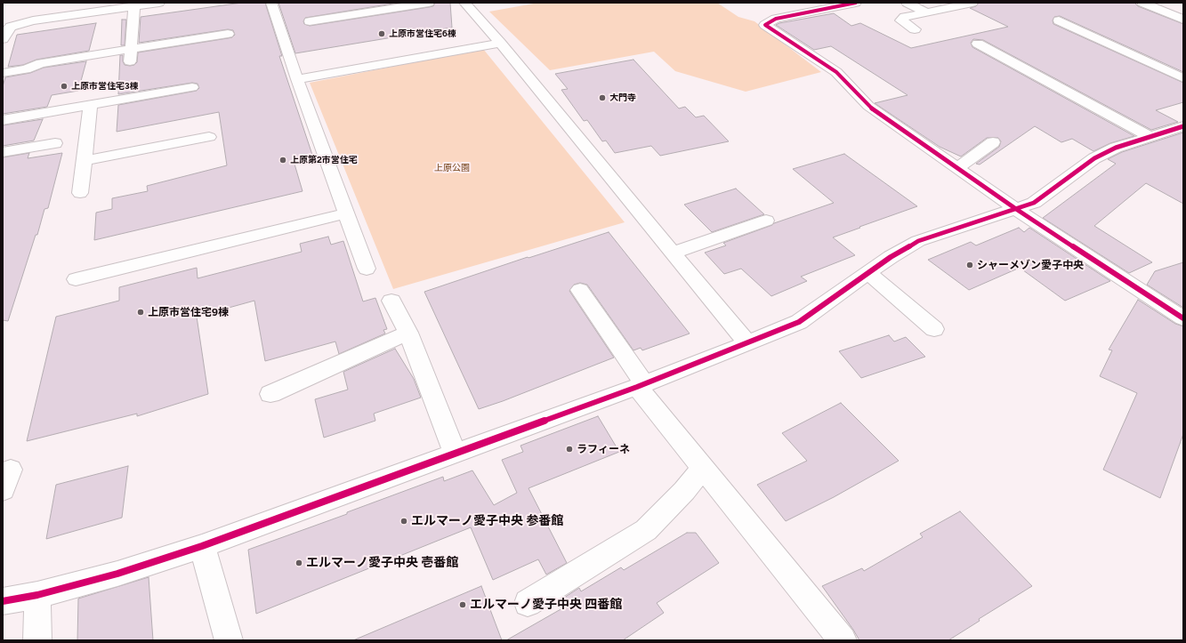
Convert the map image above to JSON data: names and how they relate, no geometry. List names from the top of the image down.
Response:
{
  "parks": ["上原公園"],
  "places": [
    "上原市営住宅6棟",
    "上原市営住宅3棟",
    "大門寺",
    "上原第2市営住宅",
    "シャーメゾン愛子中央",
    "上原市営住宅9棟",
    "ラフィーネ",
    "エルマーノ愛子中央 参番館",
    "エルマーノ愛子中央 壱番館",
    "エルマーノ愛子中央 四番館"
  ]
}
